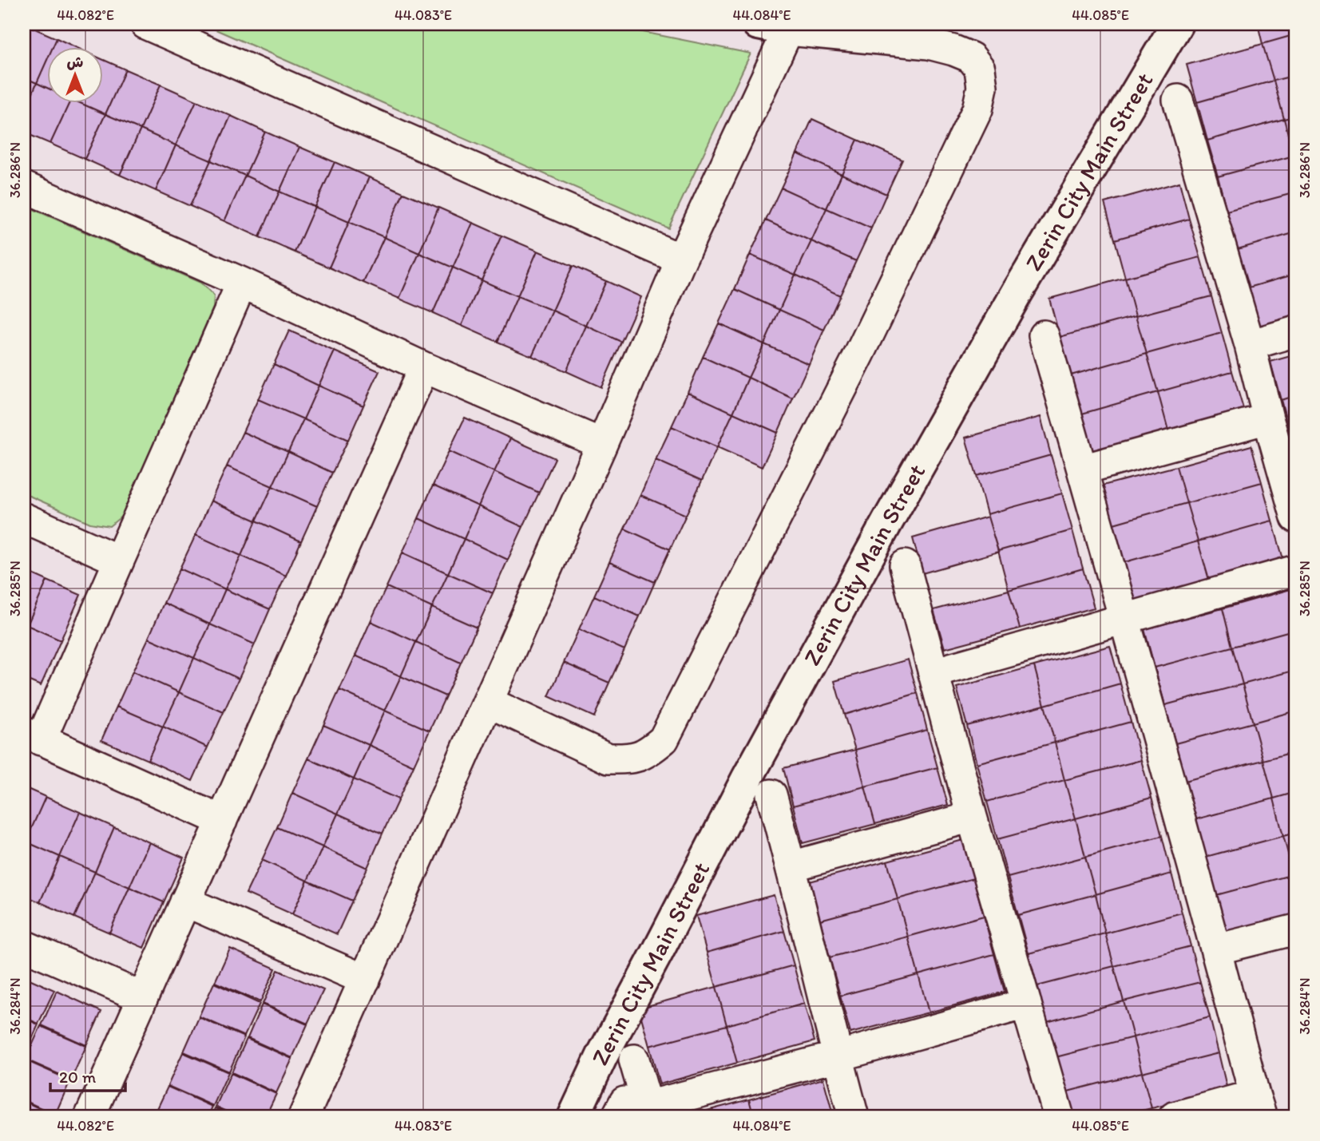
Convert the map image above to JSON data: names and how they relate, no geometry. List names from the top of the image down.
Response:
{
  "streets": {
    "street": ["Zerin City Main Street"]
  },
  "scale_bar": "20 m",
  "north": "top",
  "coordinates": [
    "44.082°E",
    "44.083°E",
    "44.084°E",
    "44.085°E",
    "36.286°N",
    "36.285°N",
    "36.284°N"
  ]
}
